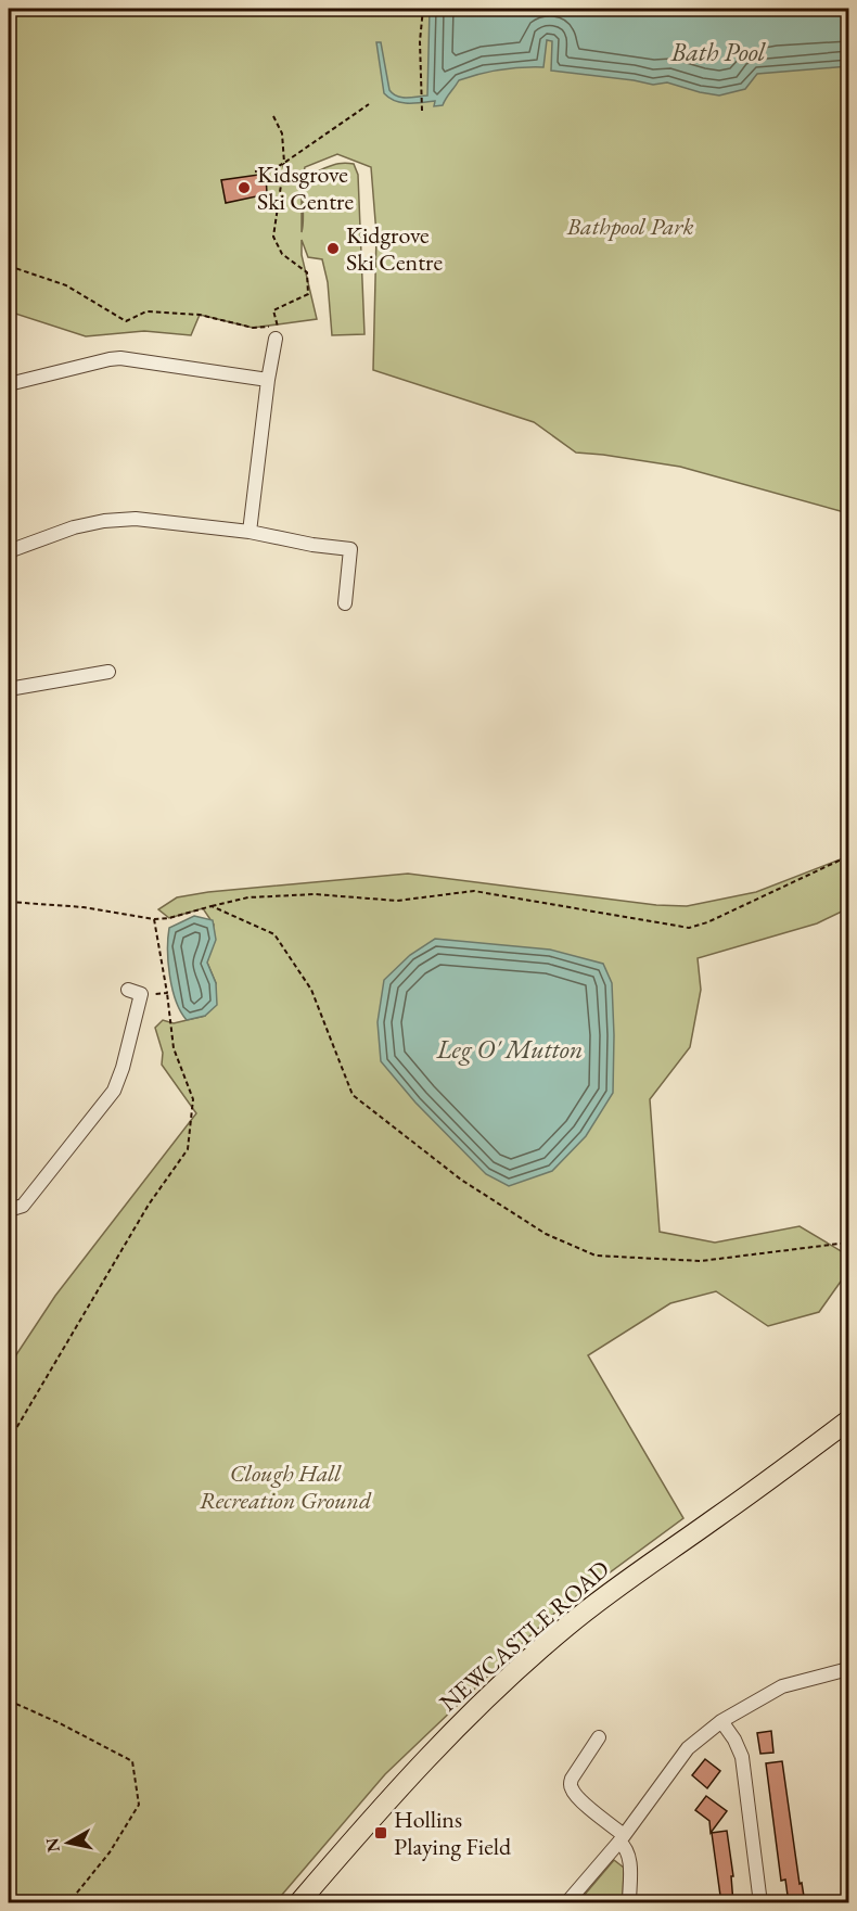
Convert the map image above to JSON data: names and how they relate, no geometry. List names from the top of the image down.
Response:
{
  "streets": {
    "highway": ["NEWCASTLE ROAD"]
  },
  "water": ["Bath Pool", "Leg O' Mutton"],
  "parks": ["Bathpool Park", "Clough Hall Recreation Ground"],
  "places": {
    "other": ["Kidsgrove Ski Centre", "Kidgrove Ski Centre"],
    "transit": ["Hollins Playing Field"]
  },
  "north": "left"
}
